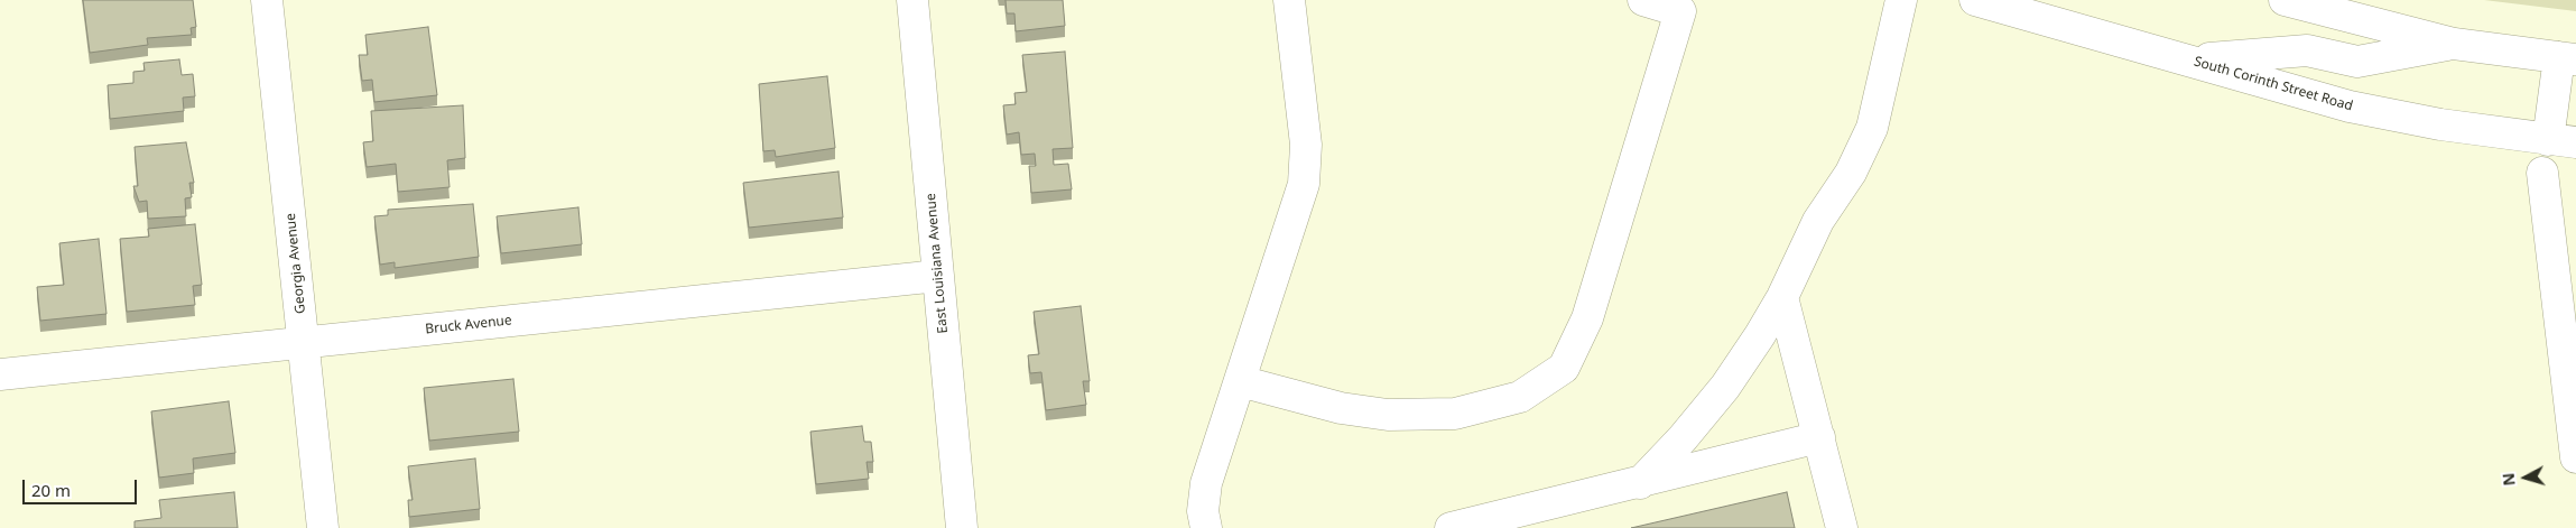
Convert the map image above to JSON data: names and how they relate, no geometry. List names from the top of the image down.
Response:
{
  "streets": {
    "street": [
      "South Corinth Street Road",
      "Georgia Avenue",
      "East Louisiana Avenue",
      "Bruck Avenue"
    ]
  },
  "crossings": [
    ["Georgia Avenue", "Bruck Avenue"],
    ["East Louisiana Avenue", "Bruck Avenue"]
  ],
  "scale_bar": "20 m",
  "north": "left"
}
